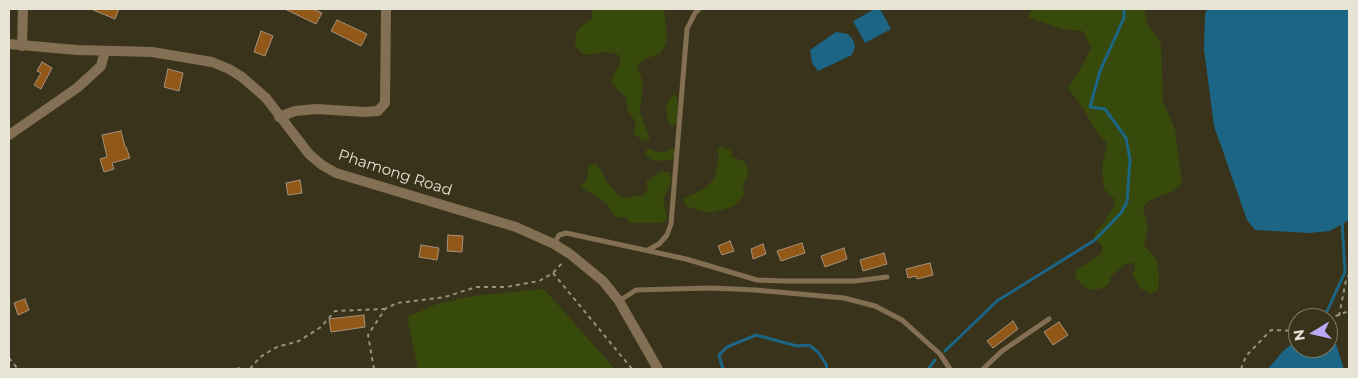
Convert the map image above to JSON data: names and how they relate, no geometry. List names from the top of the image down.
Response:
{
  "streets": {
    "street": ["Phamong Road"]
  },
  "north": "left"
}
